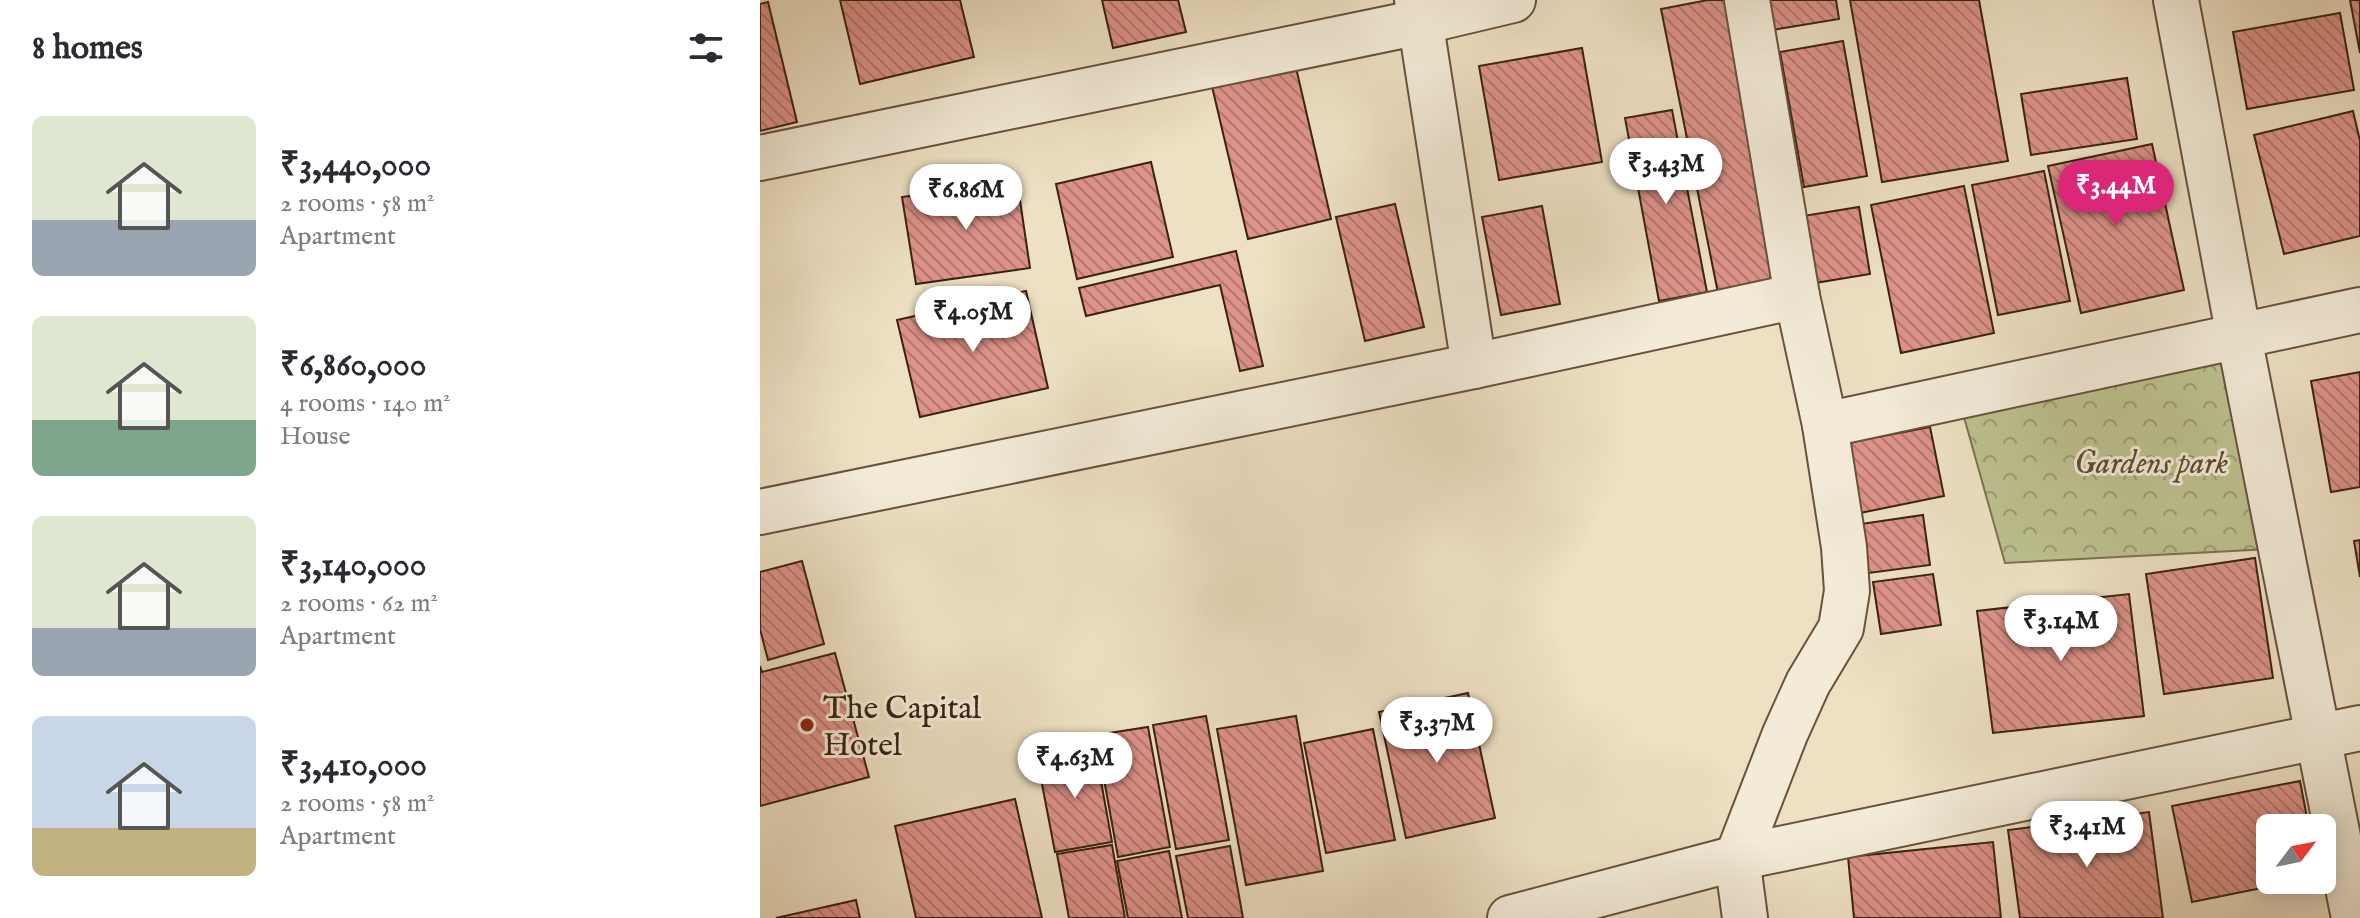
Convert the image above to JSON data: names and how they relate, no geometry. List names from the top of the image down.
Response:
{
  "parks": ["Gardens park"],
  "places": ["The Capital Hotel"],
  "north": "top right",
  "page": {
    "heading": "8 homes",
    "list": [
      {
        "name": "₹3,440,000",
        "note": "2 rooms · 58 m² · Apartment"
      },
      {
        "name": "₹6,860,000",
        "note": "4 rooms · 140 m² · House"
      },
      {
        "name": "₹3,140,000",
        "note": "2 rooms · 62 m² · Apartment"
      },
      {
        "name": "₹3,410,000",
        "note": "2 rooms · 58 m² · Apartment"
      }
    ],
    "price": [
      "₹3.43M",
      "₹3.44M",
      "₹6.86M",
      "₹4.05M",
      "₹3.14M",
      "₹3.37M",
      "₹4.63M",
      "₹3.41M"
    ]
  }
}
